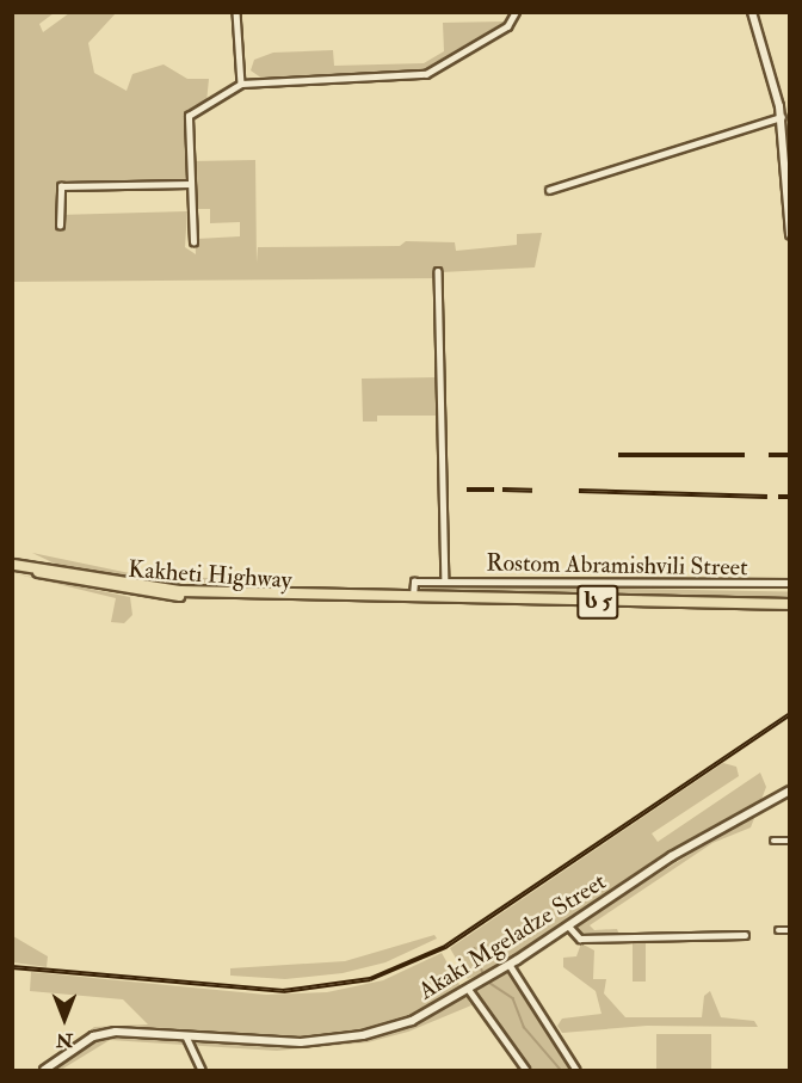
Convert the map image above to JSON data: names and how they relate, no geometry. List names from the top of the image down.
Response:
{
  "streets": {
    "highway": ["Kakheti Highway", "ს 5"],
    "street": ["Rostom Abramishvili Street", "Akaki Mgeladze Street"]
  },
  "crossings": [
    ["Rostom Abramishvili Street", "Kakheti Highway"]
  ],
  "north": "bottom"
}
